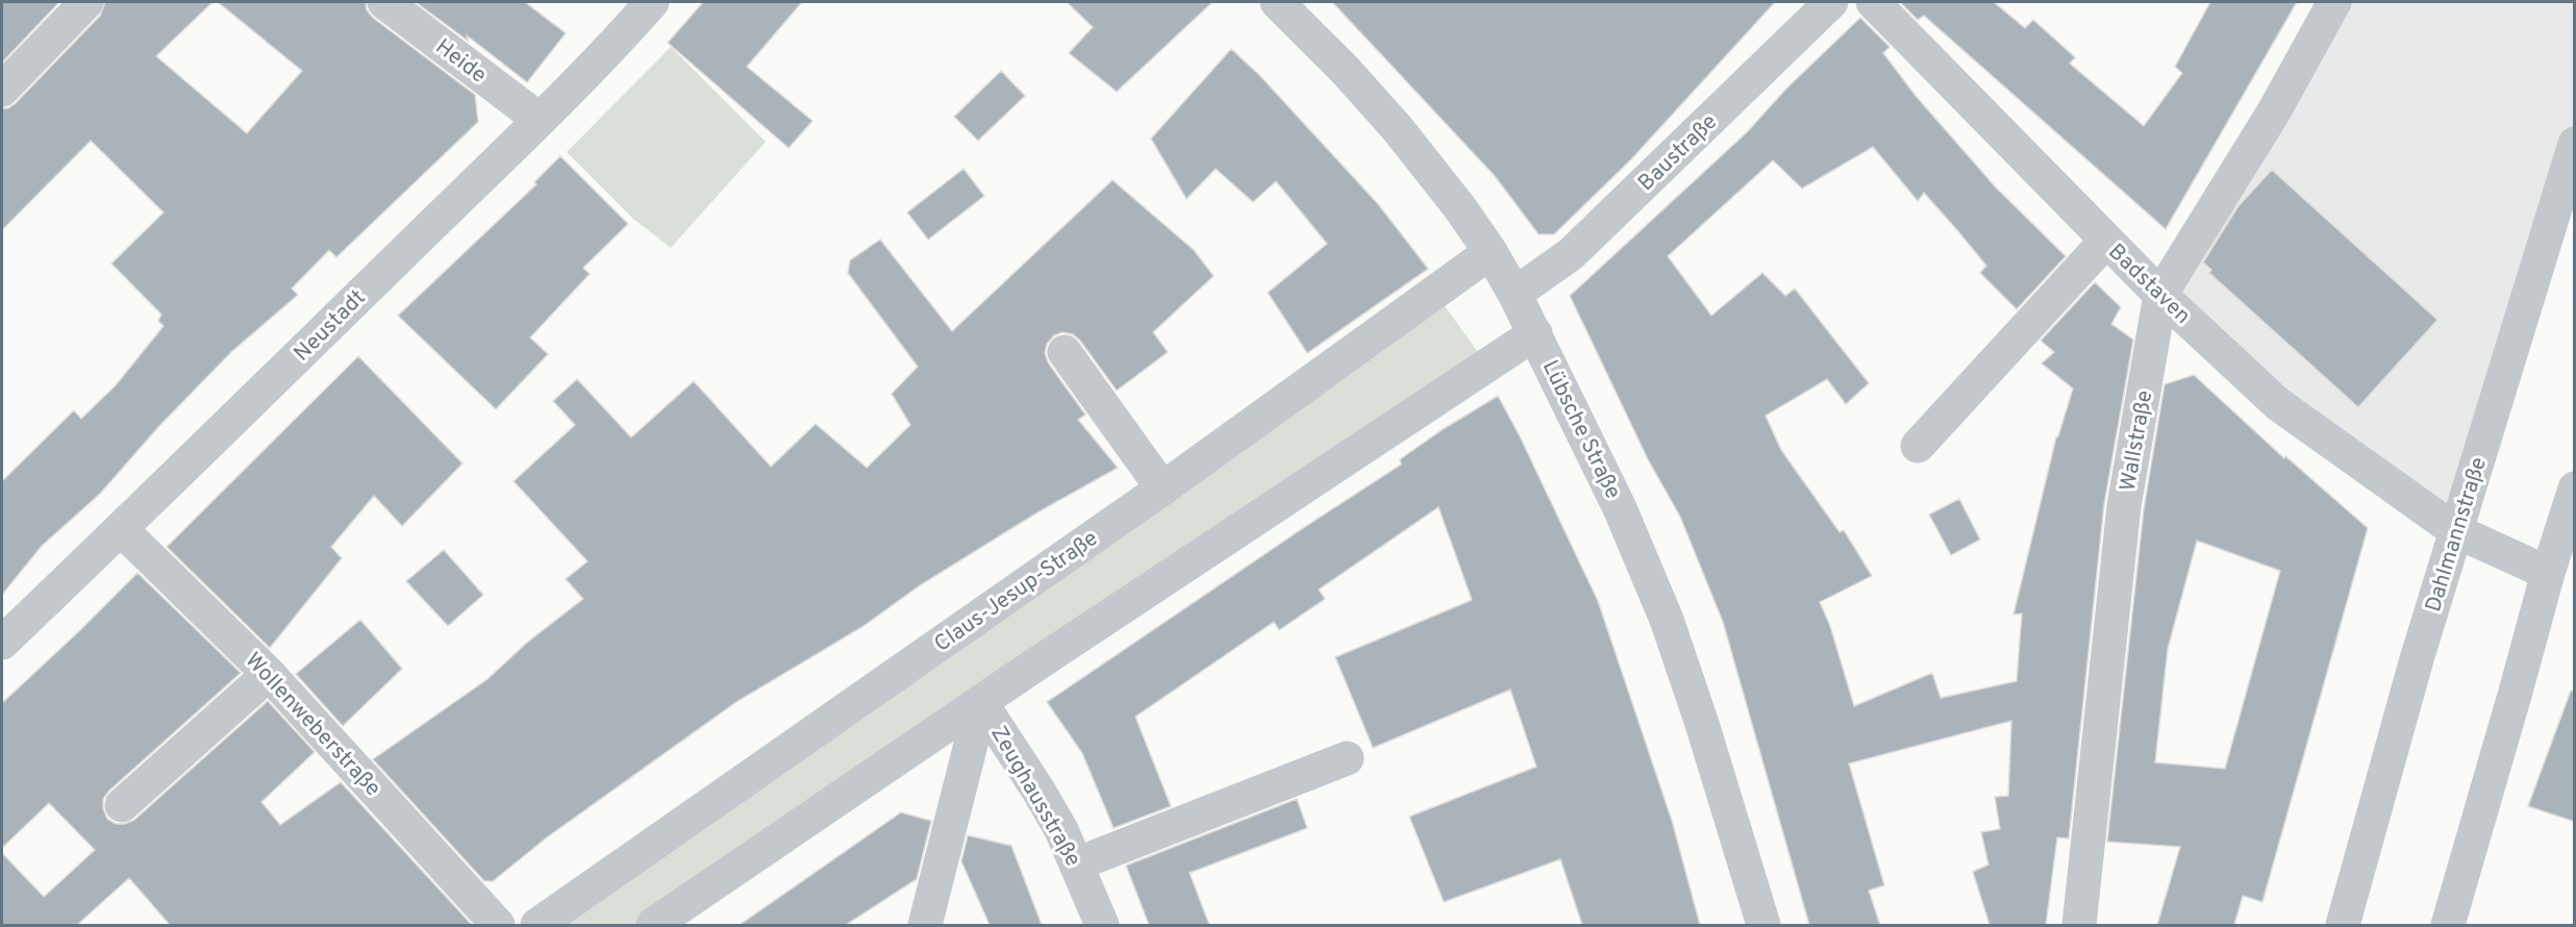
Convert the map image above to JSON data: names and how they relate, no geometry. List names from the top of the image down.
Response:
{
  "streets": {
    "street": [
      "Heide",
      "Baustraße",
      "Badstaven",
      "Neustadt",
      "Lübsche Straße",
      "Wallstraße",
      "Dahlmannstraße",
      "Claus-Jesup-Straße",
      "Wollenweberstraße",
      "Zeughausstraße"
    ]
  },
  "crossings": [
    ["Heide", "Neustadt"],
    ["Baustraße", "Lübsche Straße"],
    ["Badstaven", "Wallstraße"],
    ["Badstaven", "Dahlmannstraße"],
    ["Neustadt", "Wollenweberstraße"],
    ["Lübsche Straße", "Claus-Jesup-Straße"]
  ]
}
